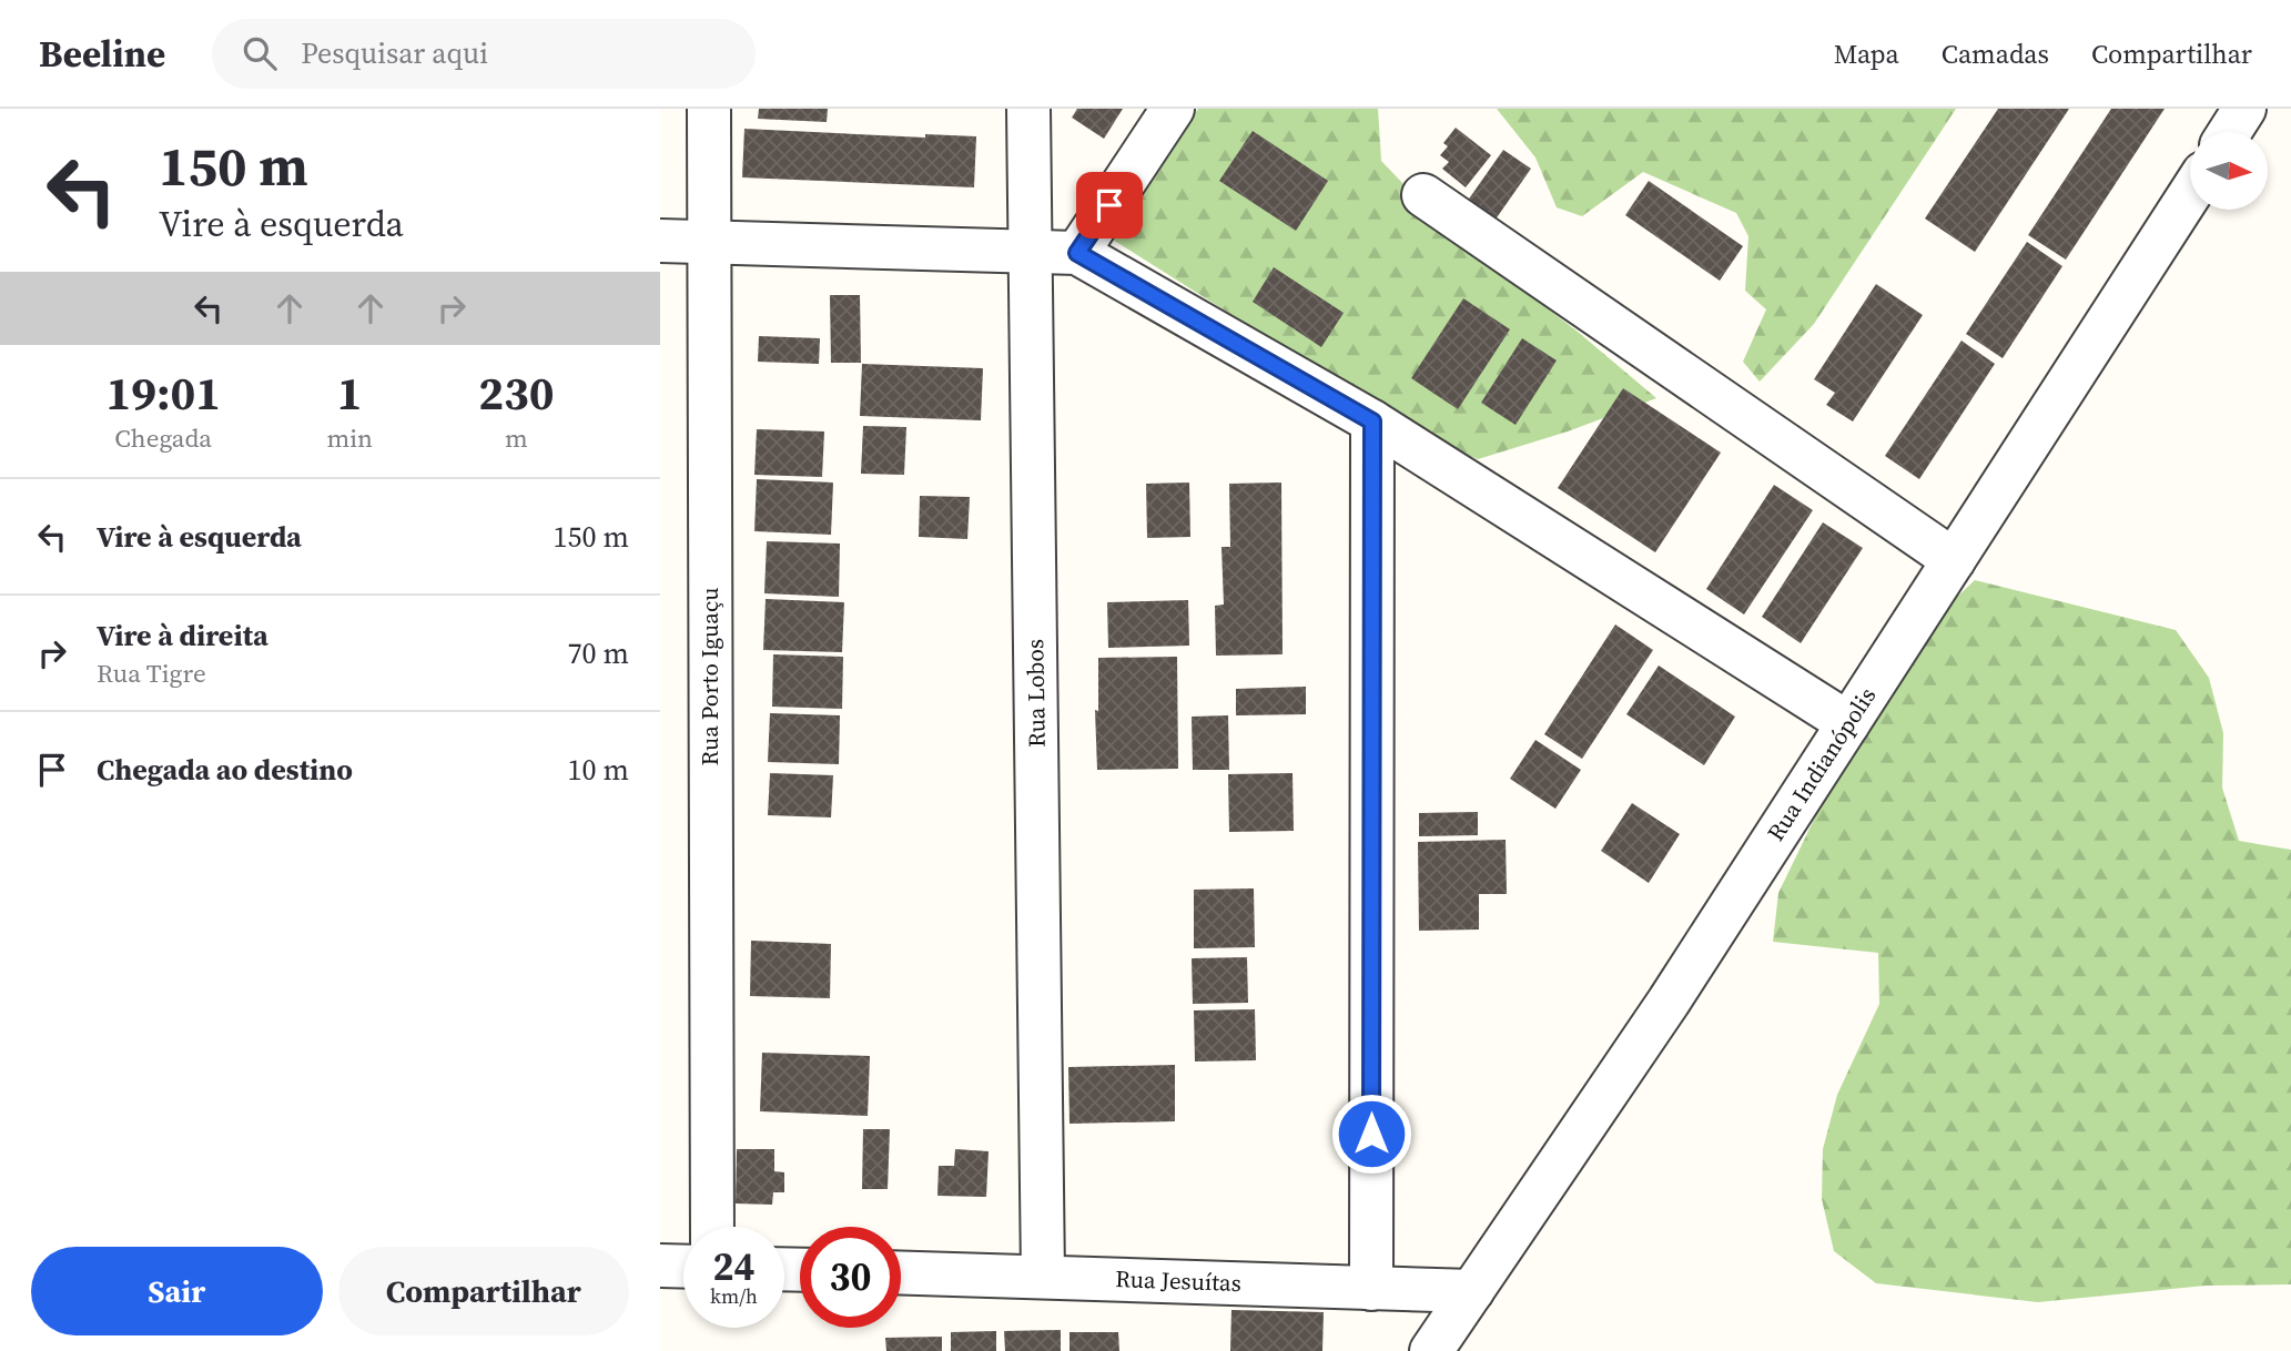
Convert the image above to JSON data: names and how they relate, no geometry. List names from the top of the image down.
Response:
{
  "streets": {
    "street": [
      "Rua Porto Iguaçu",
      "Rua Lobos",
      "Rua Indianópolis",
      "Rua Jesuítas"
    ]
  },
  "crossings": [
    ["Rua Lobos", "Rua Jesuítas"],
    ["Rua Indianópolis", "Rua Jesuítas"]
  ],
  "north": "right",
  "page": {
    "header": "Beeline",
    "search": "Pesquisar aqui",
    "nav": ["Mapa", "Camadas", "Compartilhar"],
    "turn": ["150 m", "Vire à esquerda"],
    "eta": [
      "19:01",
      "Chegada",
      "1",
      "min",
      "230",
      "m"
    ],
    "list": [
      {
        "name": "Vire à esquerda",
        "value": "150 m"
      },
      {
        "name": "Vire à direita",
        "note": "Rua Tigre",
        "value": "70 m"
      },
      {
        "name": "Chegada ao destino",
        "value": "10 m"
      }
    ],
    "speed": "24 km/h",
    "limit": "30",
    "buttons": ["Sair", "Compartilhar"]
  }
}
